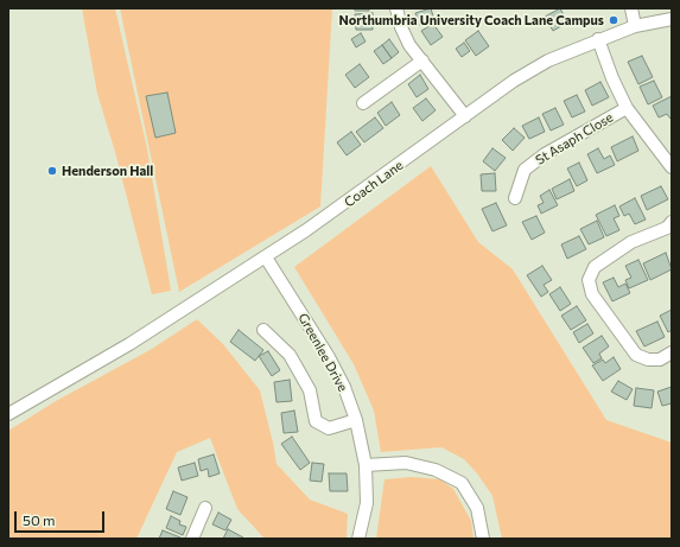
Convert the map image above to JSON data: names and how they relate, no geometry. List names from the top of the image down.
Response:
{
  "streets": {
    "street": ["St Asaph Close", "Coach Lane", "Greenlee Drive"]
  },
  "crossings": [
    ["Coach Lane", "Greenlee Drive"]
  ],
  "places": ["Northumbria University Coach Lane Campus", "Henderson Hall"],
  "scale_bar": "50 m"
}
